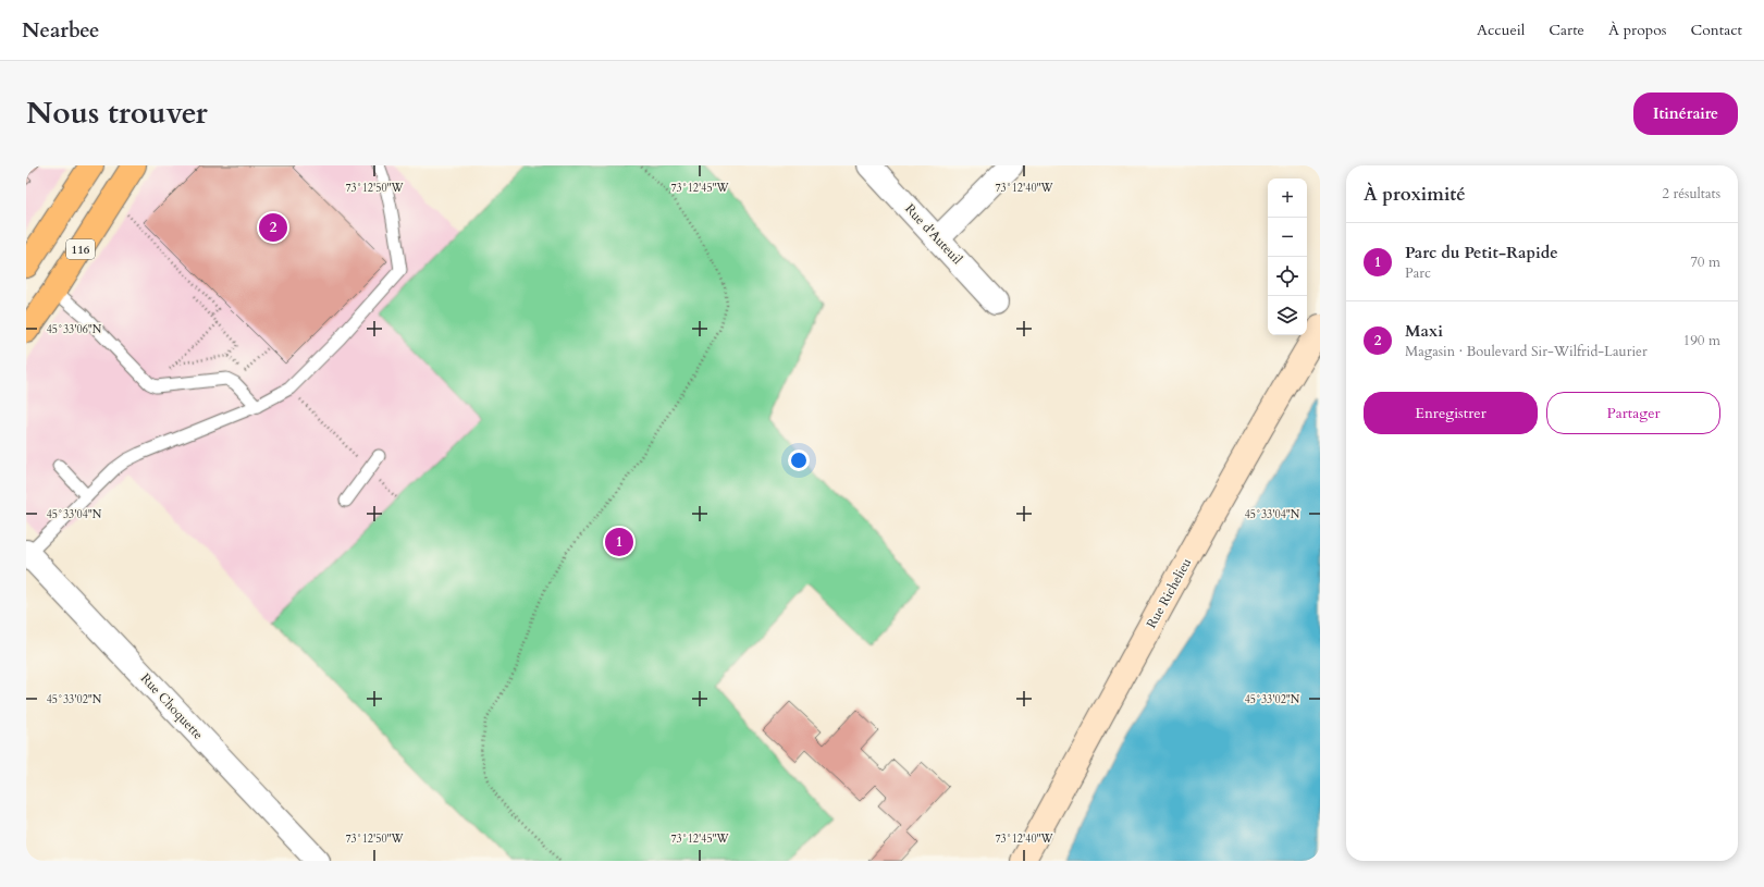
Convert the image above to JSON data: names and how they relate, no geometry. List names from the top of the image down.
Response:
{
  "streets": {
    "main road": ["116", "Rue Richelieu"],
    "street": ["Rue d'Auteuil", "Rue Choquette"]
  },
  "page": {
    "header": "Nearbee",
    "nav": [
      "Accueil",
      "Carte",
      "À propos",
      "Contact"
    ],
    "title": "Nous trouver",
    "buttons": [
      "Itinéraire",
      ["Enregistrer", "Partager"]
    ],
    "heading": ["À proximité", "2 résultats"],
    "map_buttons": ["+", "−"],
    "pins": ["2", "1"],
    "list": [
      {
        "mark": "1",
        "name": "Parc du Petit-Rapide",
        "note": "Parc",
        "value": "70 m"
      },
      {
        "mark": "2",
        "name": "Maxi",
        "note": "Magasin · Boulevard Sir-Wilfrid-Laurier",
        "value": "190 m"
      }
    ]
  },
  "coordinates": [
    "73°12'50\"W",
    "73°12'45\"W",
    "73°12'40\"W",
    "45°33'06\"N",
    "45°33'04\"N",
    "45°33'02\"N"
  ]
}
